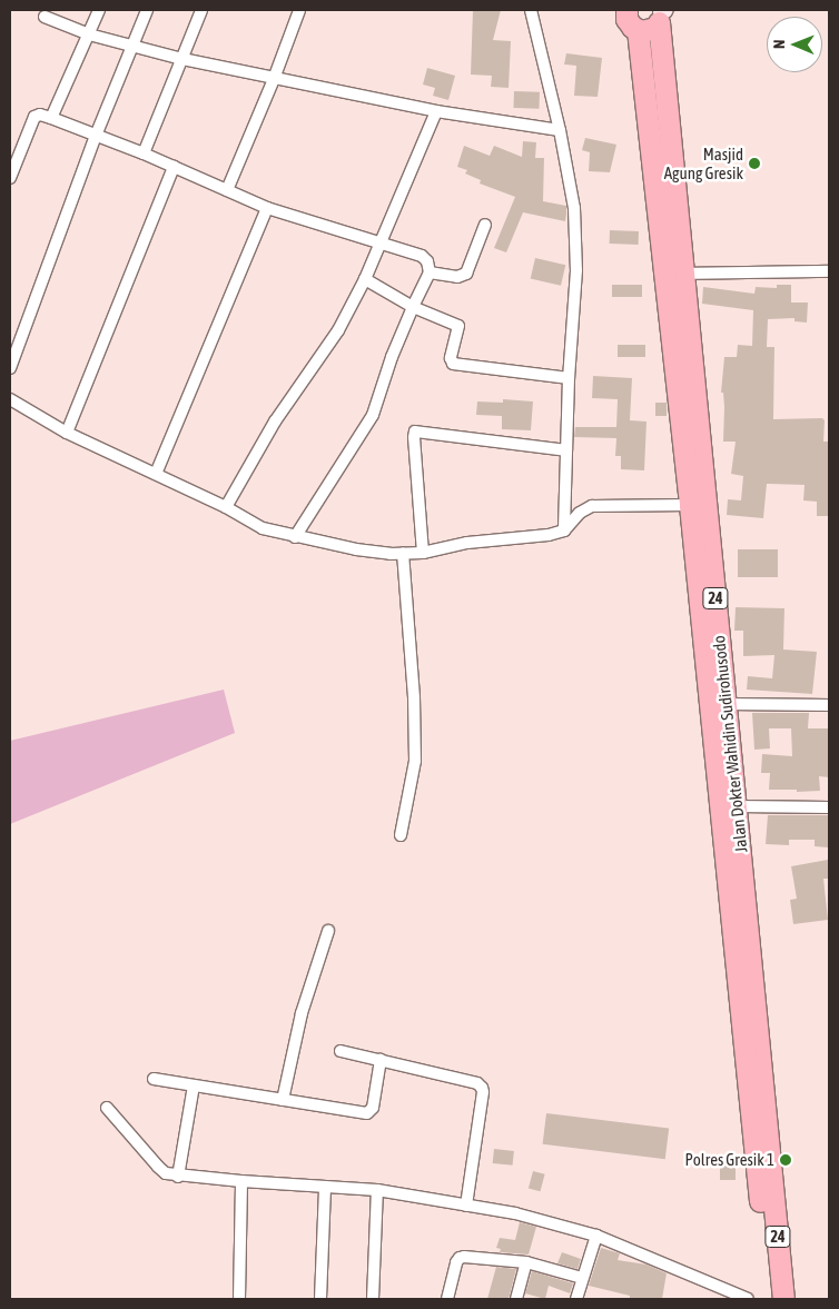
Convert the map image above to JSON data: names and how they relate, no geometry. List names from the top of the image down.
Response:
{
  "streets": {
    "highway": ["24", "Jalan Dokter Wahidin Sudirohusodo"]
  },
  "crossings": [
    ["24", "Jalan Dokter Wahidin Sudirohusodo"]
  ],
  "places": ["Masjid Agung Gresik", "Polres Gresik 1"],
  "north": "left"
}
